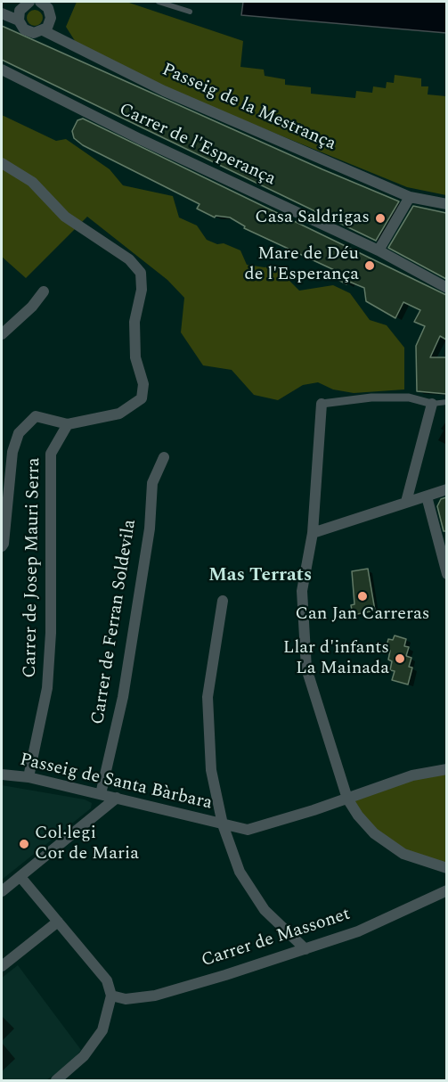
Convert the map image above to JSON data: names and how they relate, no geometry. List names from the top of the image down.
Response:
{
  "streets": {
    "street": [
      "Passeig de la Mestrança",
      "Carrer de l'Esperança",
      "Carrer de Josep Mauri Serra",
      "Carrer de Ferran Soldevila",
      "Passeig de Santa Bàrbara",
      "Carrer de Massonet"
    ]
  },
  "crossings": [
    ["Carrer de Josep Mauri Serra", "Passeig de Santa Bàrbara"],
    ["Carrer de Ferran Soldevila", "Passeig de Santa Bàrbara"]
  ],
  "districts": ["Mas Terrats"],
  "places": [
    "Casa Saldrigas",
    "Mare de Déu de l'Esperança",
    "Can Jan Carreras",
    "Llar d'infants La Mainada",
    "Col·legi Cor de Maria"
  ]
}
